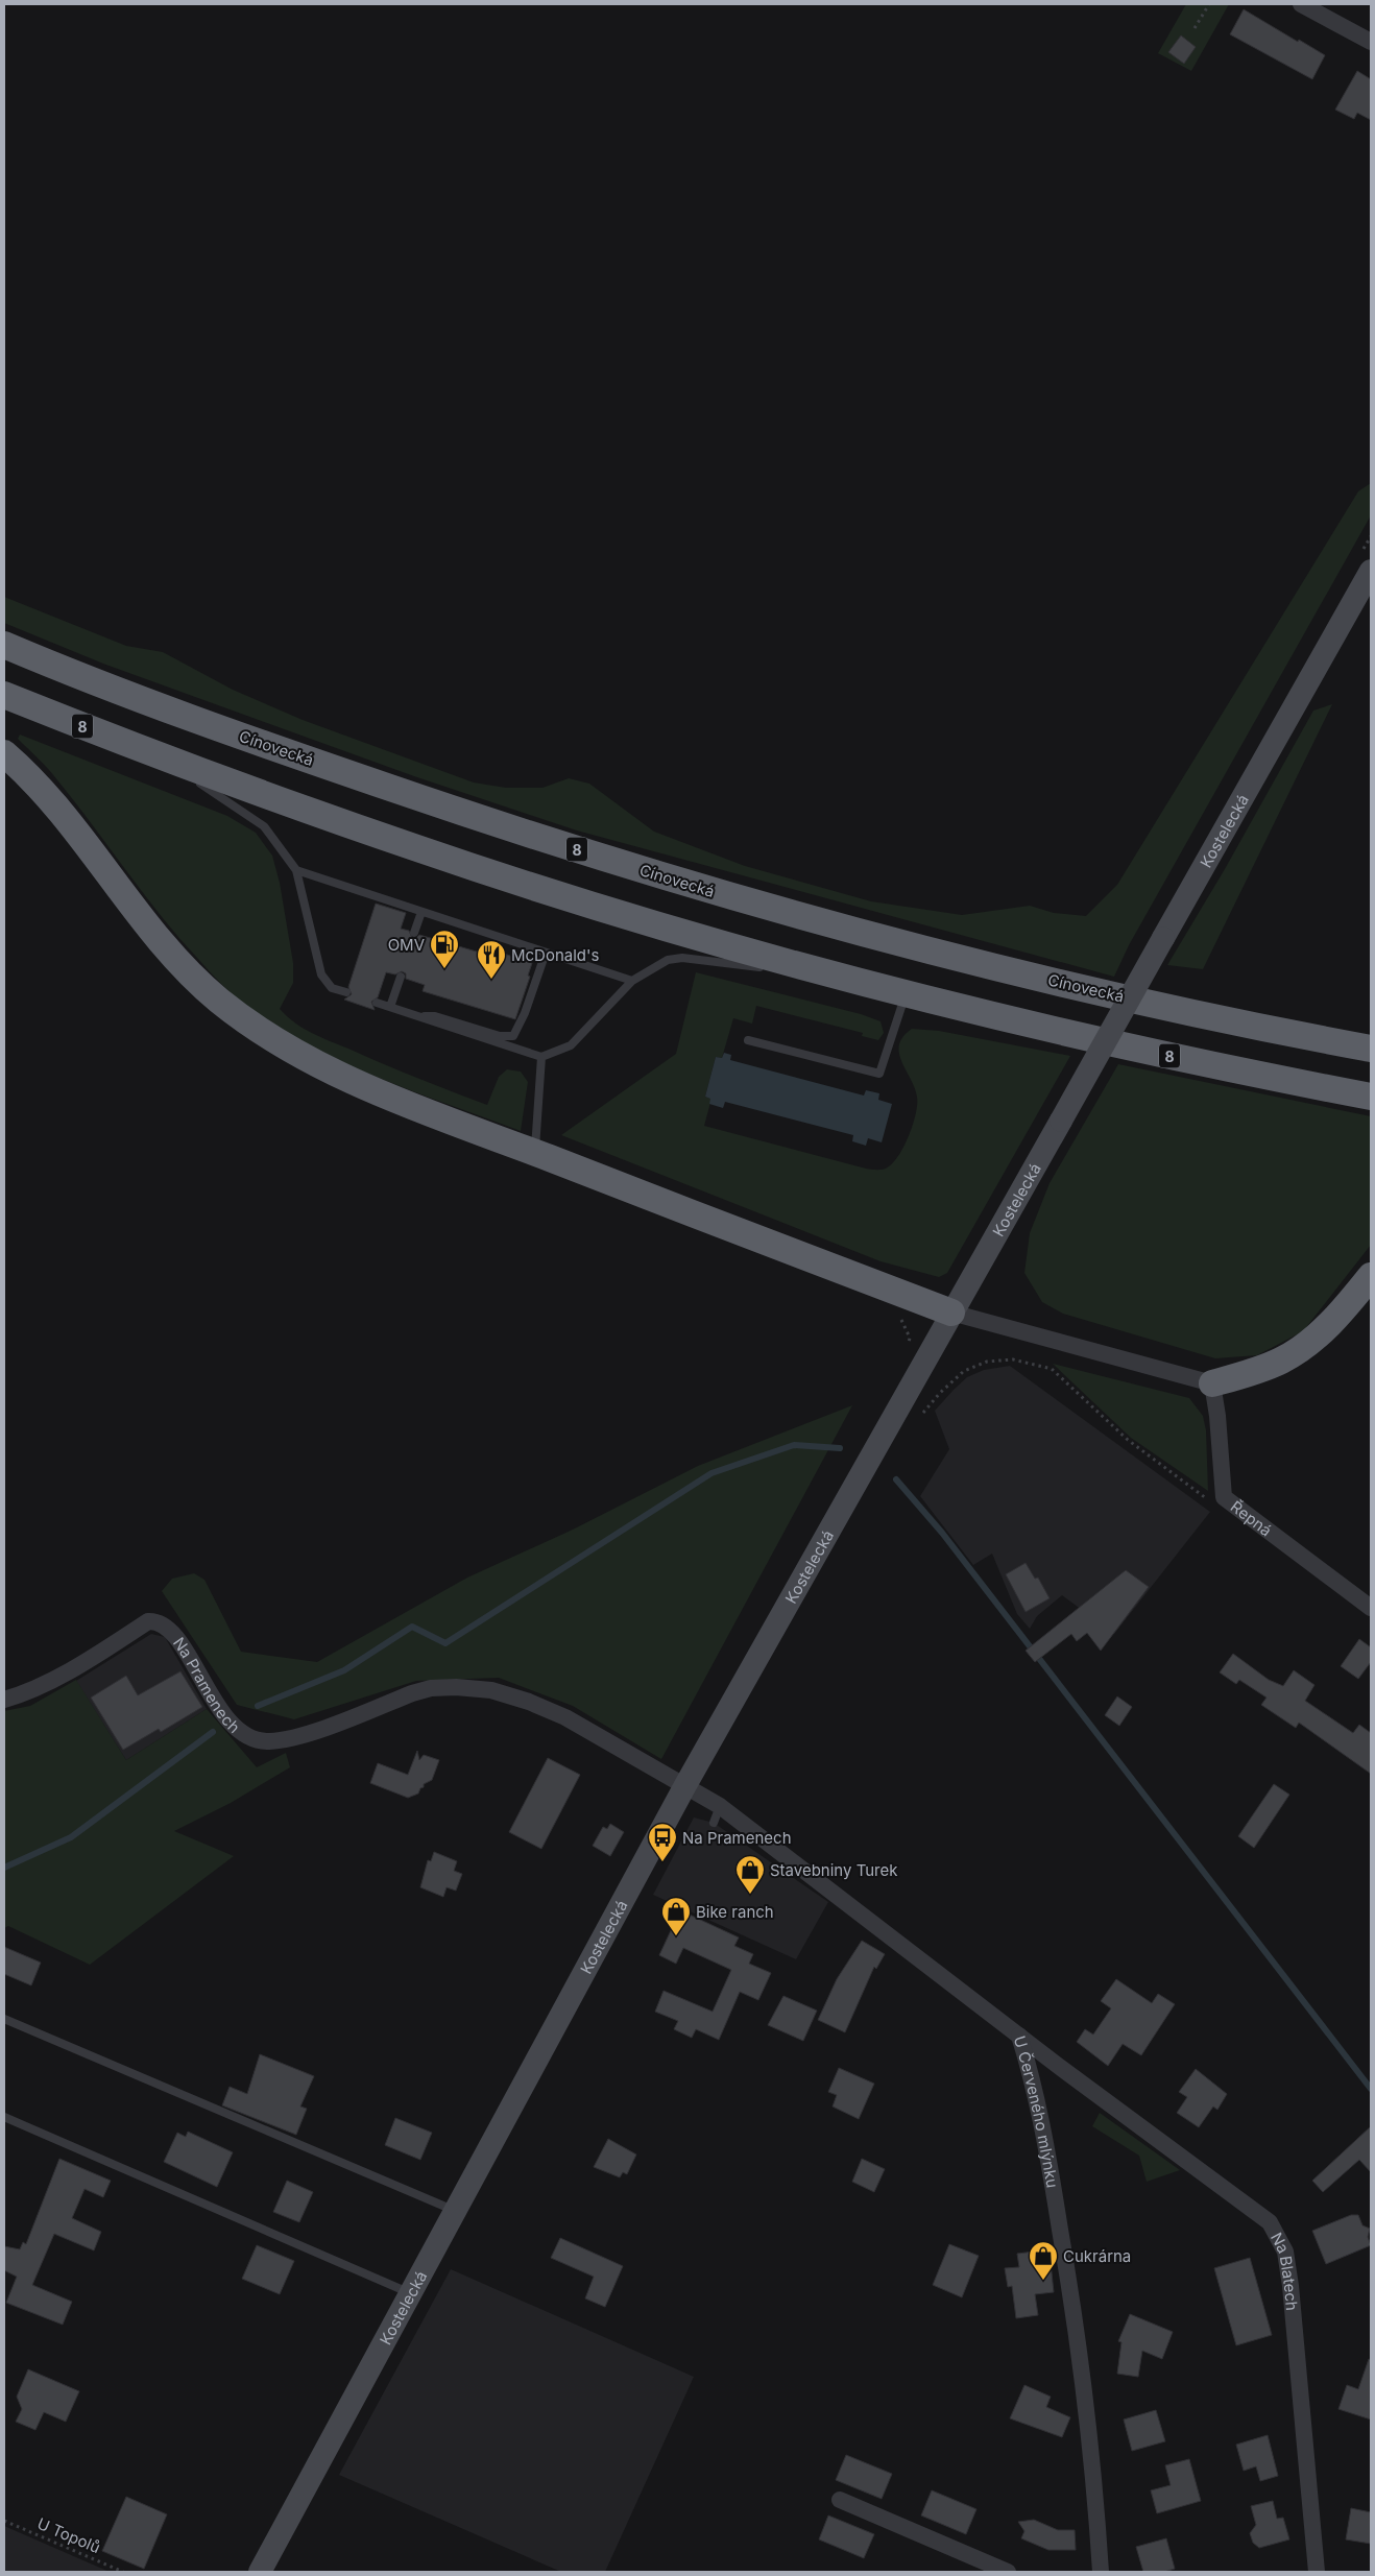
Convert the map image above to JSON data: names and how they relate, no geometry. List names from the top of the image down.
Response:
{
  "streets": {
    "highway": ["8", "Cínovecká"],
    "main road": ["Kostelecká"],
    "street": [
      "Řepná",
      "Na Pramenech",
      "U Červeného mlýnku",
      "Na Blatech"
    ],
    "path": ["U Topolů"]
  },
  "crossings": [
    ["Kostelecká", "Na Pramenech"],
    ["Kostelecká", "U Červeného mlýnku"],
    ["Na Pramenech", "U Červeného mlýnku"],
    ["U Červeného mlýnku", "Na Blatech"]
  ],
  "places": {
    "fuel station": ["OMV"],
    "restaurant": ["McDonald's"],
    "bus stop": ["Na Pramenech"],
    "shop": ["Stavebniny Turek", "Bike ranch", "Cukrárna"]
  }
}
